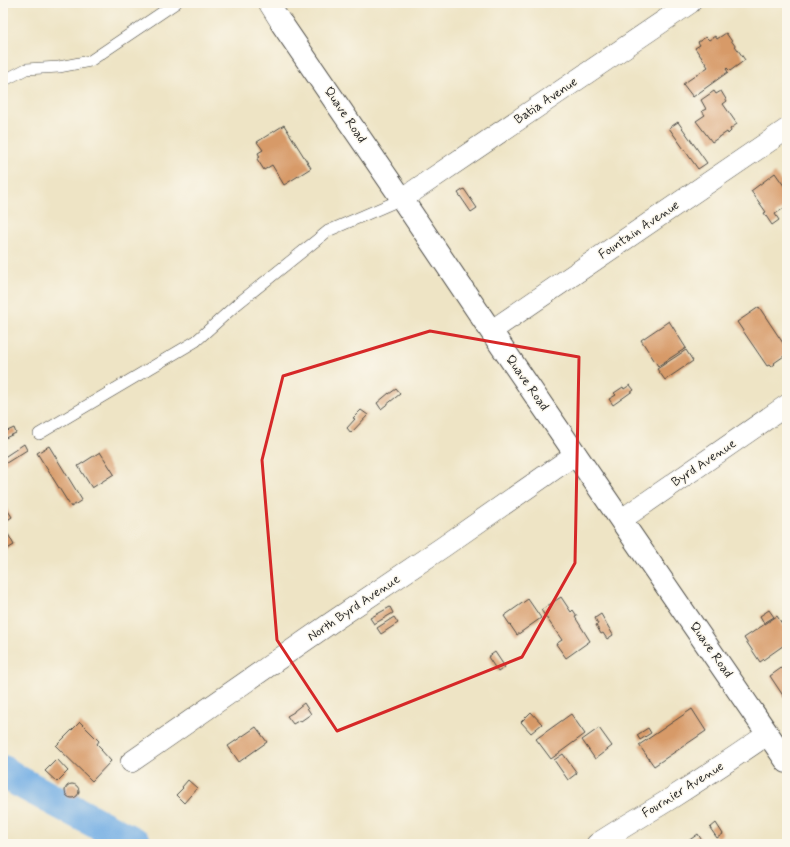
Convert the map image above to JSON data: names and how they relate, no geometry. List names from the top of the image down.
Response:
{
  "streets": {
    "street": [
      "Batia Avenue",
      "Quave Road",
      "Fountain Avenue",
      "Byrd Avenue",
      "North Byrd Avenue",
      "Fournier Avenue"
    ]
  },
  "crossings": [
    ["Batia Avenue", "Quave Road"],
    ["Quave Road", "Fountain Avenue"],
    ["Quave Road", "Byrd Avenue"],
    ["Quave Road", "North Byrd Avenue"],
    ["Quave Road", "Fournier Avenue"]
  ]
}
